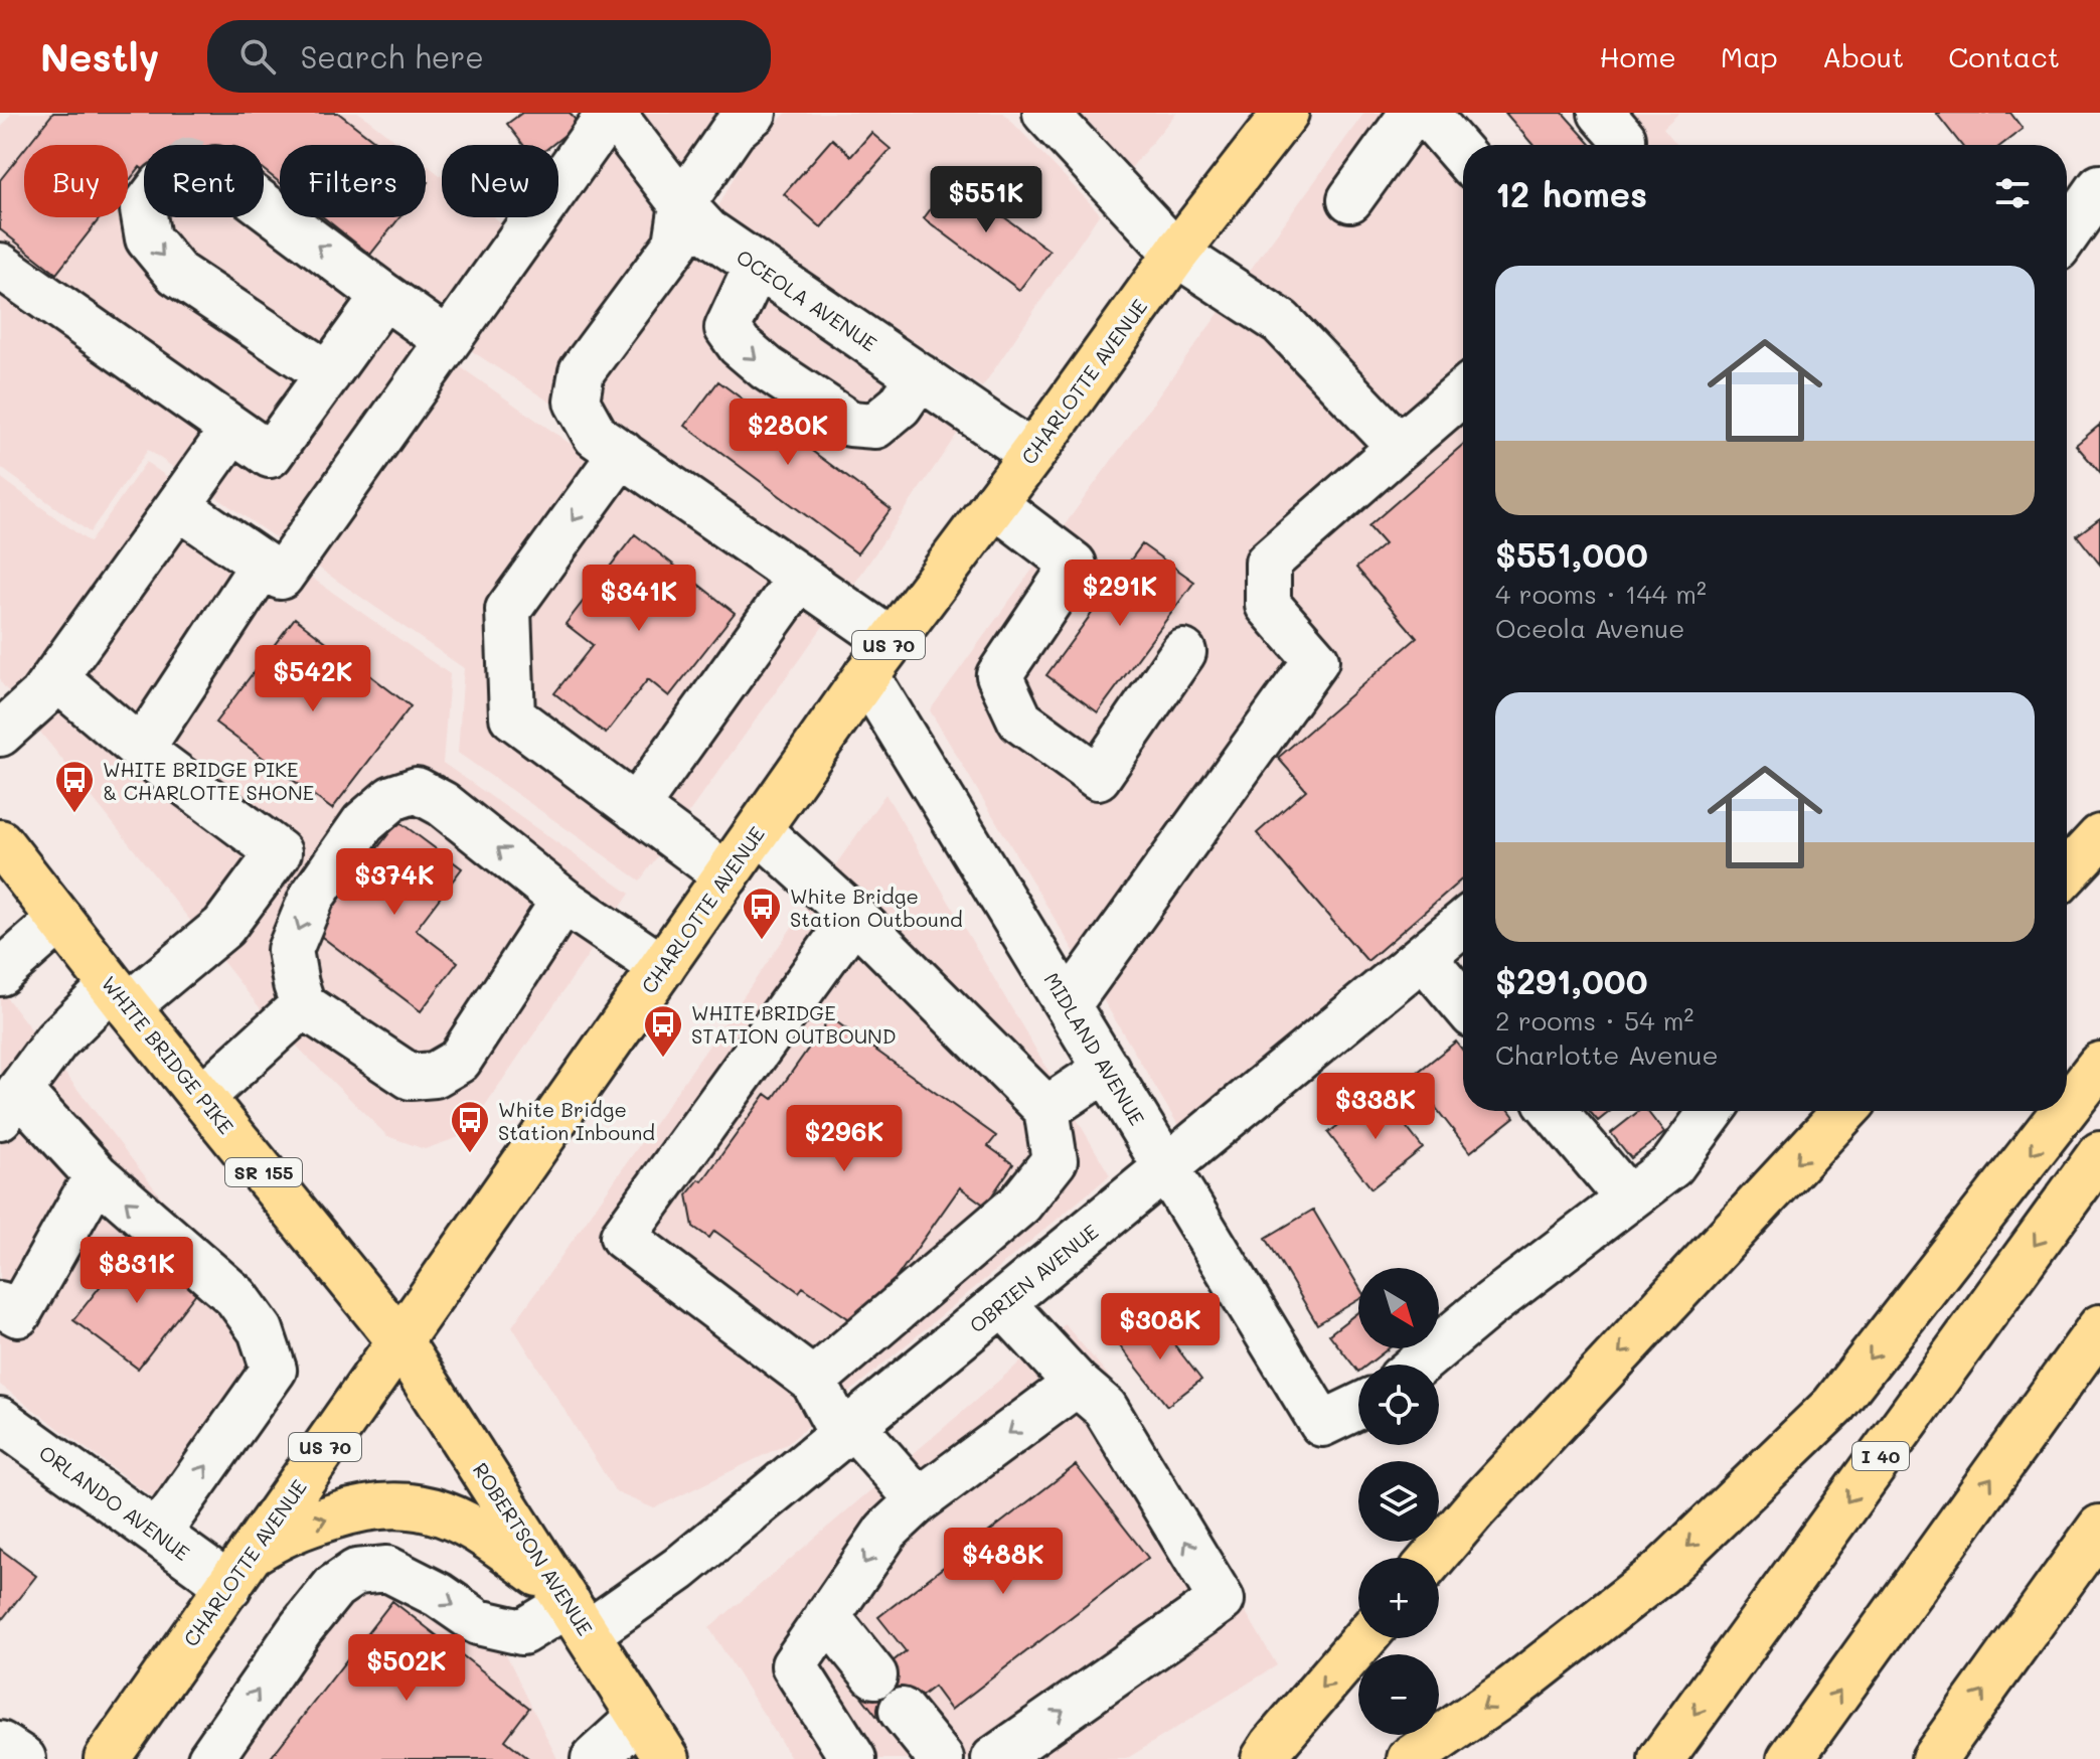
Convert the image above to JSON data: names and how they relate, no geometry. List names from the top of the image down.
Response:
{
  "streets": {
    "main road": [
      "CHARLOTTE AVENUE",
      "US 70",
      "WHITE BRIDGE PIKE",
      "SR 155",
      "I 40",
      "ROBERTSON AVENUE"
    ],
    "street": [
      "OCEOLA AVENUE",
      "MIDLAND AVENUE",
      "OBRIEN AVENUE",
      "ORLANDO AVENUE"
    ]
  },
  "crossings": [
    ["OCEOLA AVENUE", "CHARLOTTE AVENUE"],
    ["CHARLOTTE AVENUE", "MIDLAND AVENUE"],
    ["CHARLOTTE AVENUE", "WHITE BRIDGE PIKE"],
    ["CHARLOTTE AVENUE", "ORLANDO AVENUE"],
    ["CHARLOTTE AVENUE", "ROBERTSON AVENUE"],
    ["MIDLAND AVENUE", "OBRIEN AVENUE"],
    ["WHITE BRIDGE PIKE", "ROBERTSON AVENUE"],
    ["OBRIEN AVENUE", "ROBERTSON AVENUE"]
  ],
  "places": {
    "bus stop": [
      "WHITE BRIDGE PIKE & CHARLOTTE SHONE",
      "White Bridge Station Outbound",
      "WHITE BRIDGE STATION OUTBOUND",
      "White Bridge Station Inbound"
    ]
  },
  "north": "bottom right",
  "page": {
    "header": "Nestly",
    "search": "Search here",
    "nav": [
      "Home",
      "Map",
      "About",
      "Contact"
    ],
    "chip": [
      "Buy",
      "Rent",
      "Filters",
      "New"
    ],
    "heading": "12 homes",
    "price": [
      "$551K",
      "$280K",
      "$291K",
      "$341K",
      "$542K",
      "$374K",
      "$338K",
      "$296K",
      "$831K",
      "$308K",
      "$488K",
      "$502K"
    ],
    "list": [
      {
        "name": "$551,000",
        "note": "4 rooms · 144 m² · Oceola Avenue"
      },
      {
        "name": "$291,000",
        "note": "2 rooms · 54 m² · Charlotte Avenue"
      }
    ],
    "map_buttons": ["+", "−"]
  }
}
